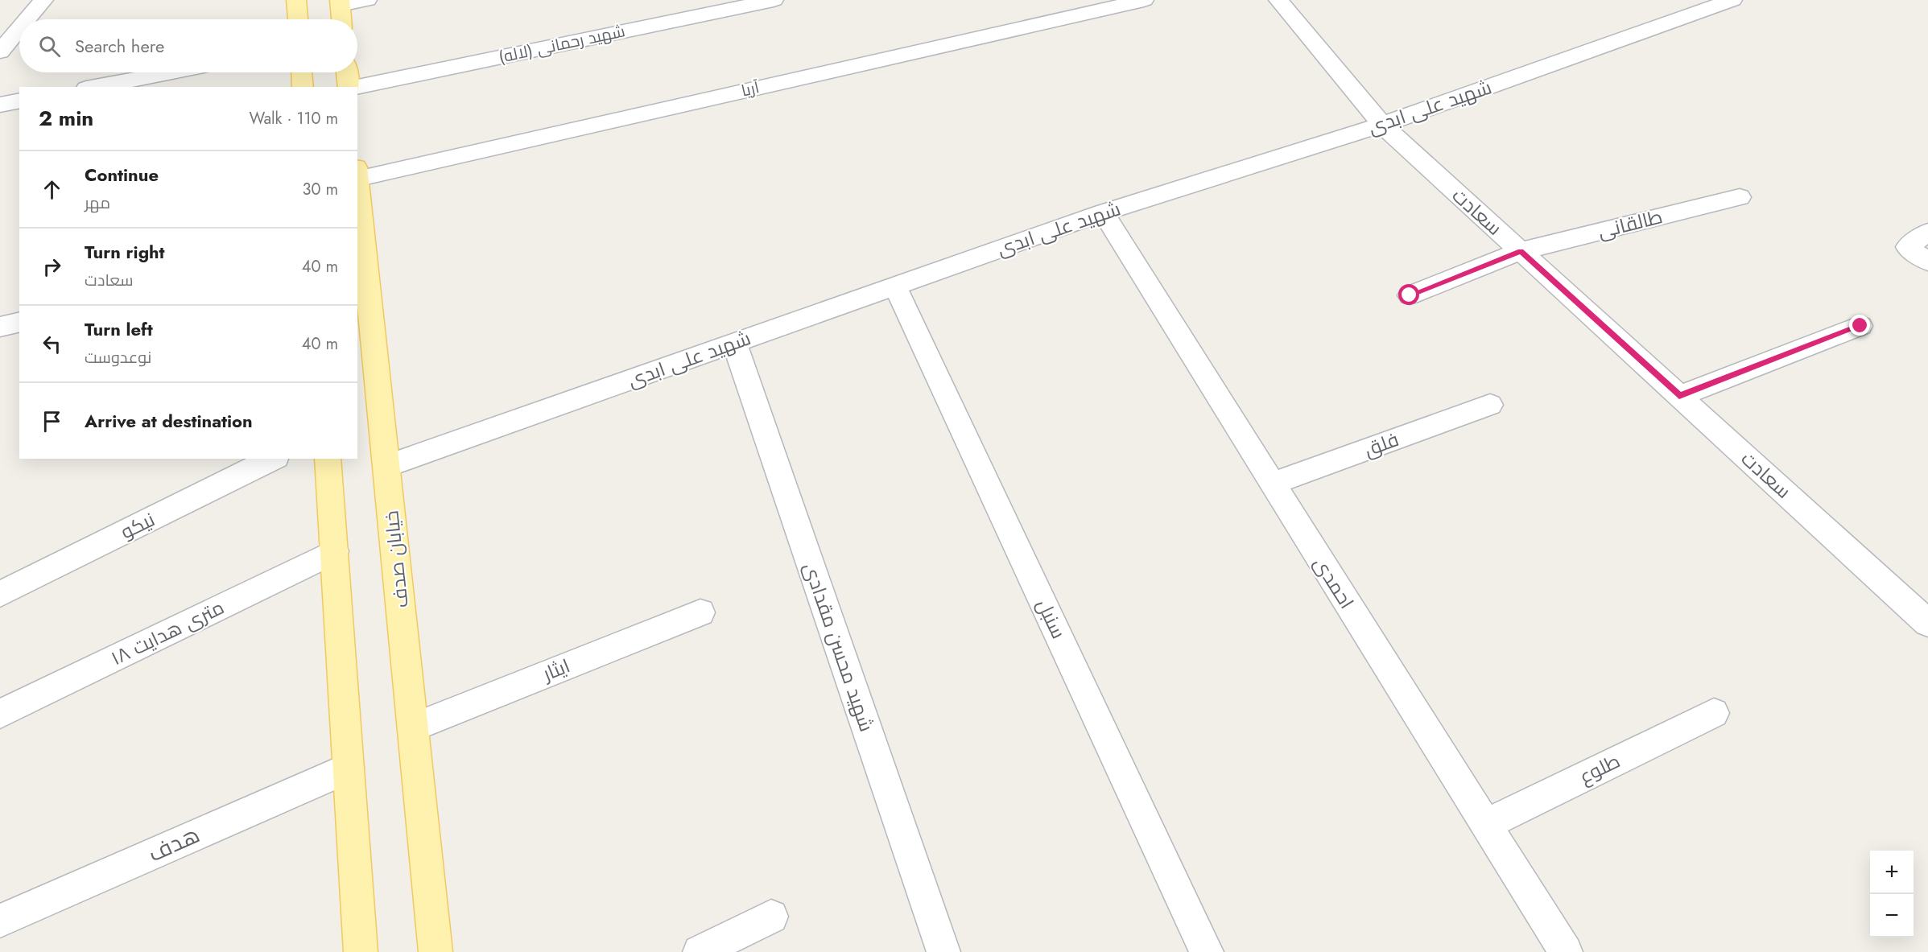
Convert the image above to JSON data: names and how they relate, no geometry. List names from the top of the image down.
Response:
{
  "streets": {
    "main road": ["خیابان صدف"],
    "street": [
      "شهید رحمانی (لاله)",
      "آریا",
      "شهید علی ابدی",
      "سعادت",
      "طالقانی",
      "فلق",
      "نیکو",
      "احمدی",
      "سنبل",
      "۱۸ متری هدایت",
      "شهید محسن مقدادی",
      "ایثار",
      "طلوع",
      "هدف"
    ]
  },
  "crossings": [
    ["شهید علی ابدی", "سعادت"],
    ["شهید علی ابدی", "خیابان صدف"],
    ["شهید علی ابدی", "احمدی"],
    ["شهید علی ابدی", "سنبل"],
    ["شهید علی ابدی", "شهید محسن مقدادی"],
    ["سعادت", "طالقانی"],
    ["فلق", "احمدی"],
    ["خیابان صدف", "ایثار"],
    ["احمدی", "طلوع"]
  ],
  "page": {
    "search": "Search here",
    "heading": ["2 min", "Walk · 110 m"],
    "list": [
      ["Continue", "مهر", "30 m"],
      ["Turn right", "سعادت", "40 m"],
      ["Turn left", "نوعدوست", "40 m"],
      "Arrive at destination"
    ],
    "map_buttons": ["+", "−"]
  }
}
